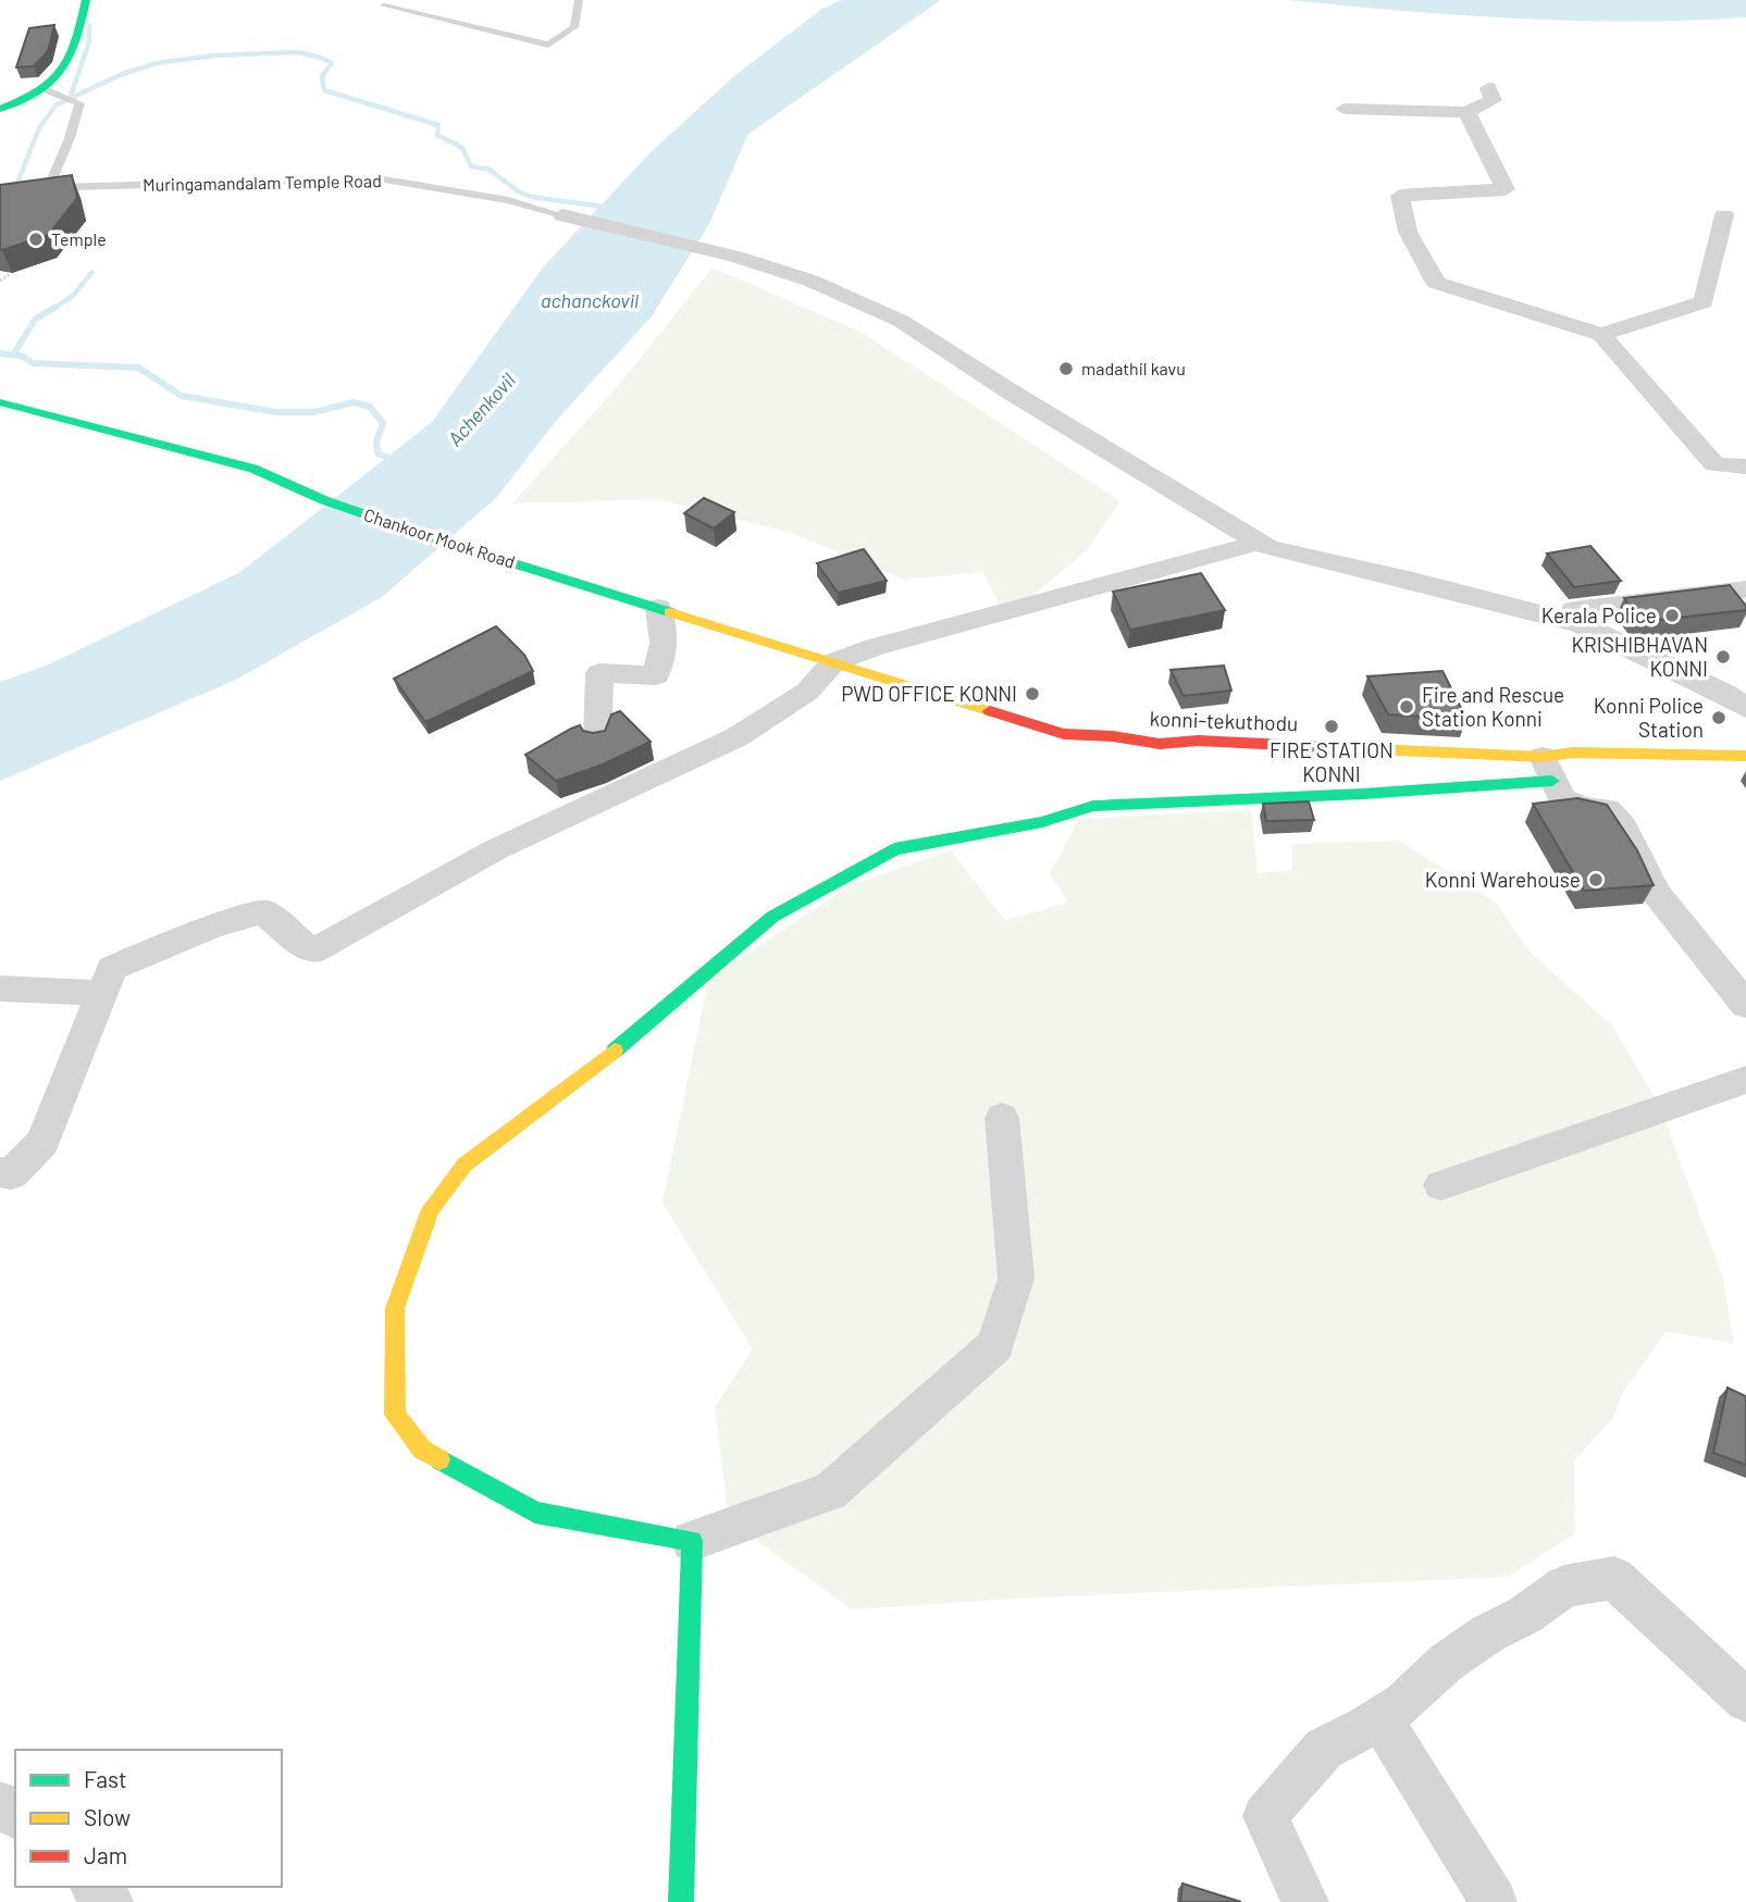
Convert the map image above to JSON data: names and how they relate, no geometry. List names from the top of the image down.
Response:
{
  "streets": {
    "main road": ["Chankoor Mook Road", "konni-tekuthodu"],
    "lane": ["Muringamandalam Temple Road"]
  },
  "crossings": [
    ["Chankoor Mook Road", "konni-tekuthodu"]
  ],
  "water": ["achanckovil", "Achenkovil"],
  "places": [
    "Temple",
    "madathil kavu",
    "Kerala Police",
    "KRISHIBHAVAN KONNI",
    "PWD OFFICE KONNI",
    "Fire and Rescue Station Konni",
    "Konni Police Station",
    "FIRE STATION KONNI",
    "Konni Warehouse"
  ],
  "legend": ["Fast", "Slow", "Jam"]
}
